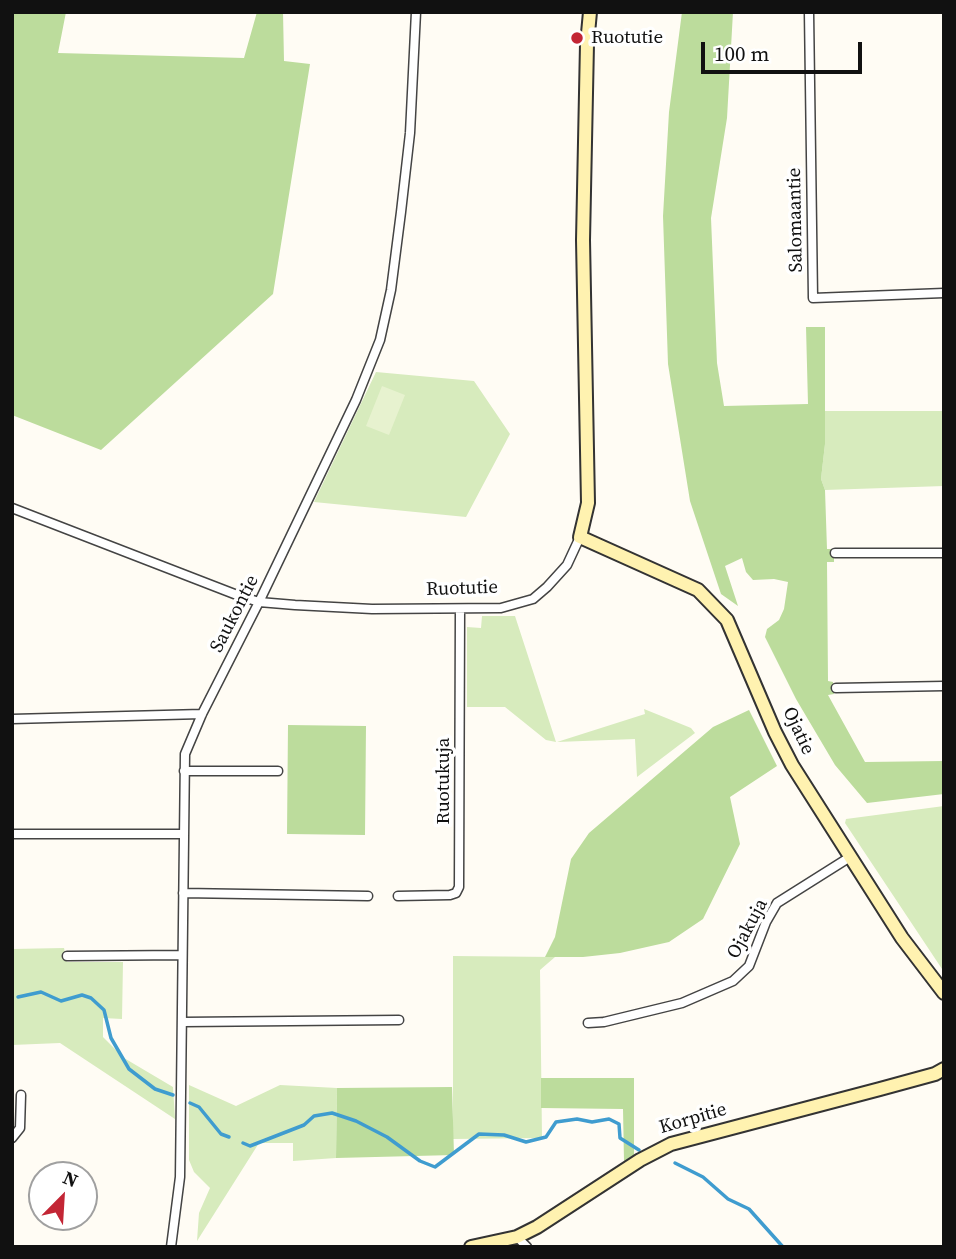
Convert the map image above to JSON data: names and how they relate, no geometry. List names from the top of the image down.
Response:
{
  "streets": {
    "street": [
      "Salomaantie",
      "Ruotutie",
      "Saukontie",
      "Ojatie",
      "Ruotukuja",
      "Ojakuja",
      "Korpitie"
    ]
  },
  "crossings": [
    ["Ruotutie", "Saukontie"],
    ["Ruotutie", "Ojatie"],
    ["Ruotutie", "Ruotukuja"],
    ["Ojatie", "Ojakuja"]
  ],
  "places": ["Ruotutie"],
  "scale_bar": "100 m",
  "north": "top right"
}
